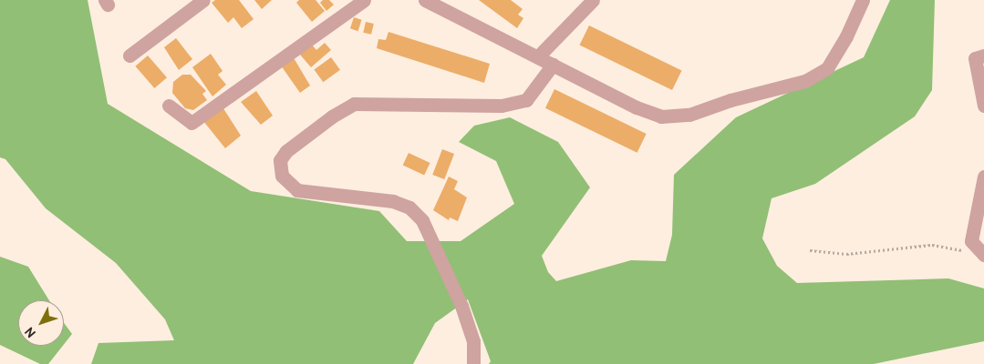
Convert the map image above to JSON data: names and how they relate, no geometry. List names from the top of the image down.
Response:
{
  "north": "bottom left"
}
